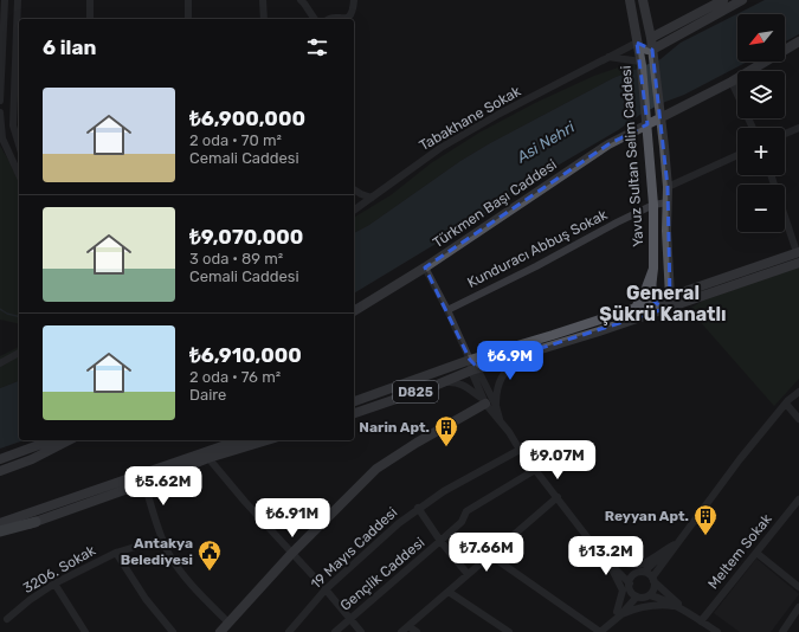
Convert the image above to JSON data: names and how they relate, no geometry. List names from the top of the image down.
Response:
{
  "streets": {
    "main road": ["Yavuz Sultan Selim Caddesi", "Türkmen Başı Caddesi", "D825"],
    "street": [
      "Tabakhane Sokak",
      "Kunduracı Abbuş Sokak",
      "19 Mayıs Caddesi",
      "Meltem Sokak",
      "3206. Sokak",
      "Gençlik Caddesi"
    ]
  },
  "crossings": [
    ["Tabakhane Sokak", "Yavuz Sultan Selim Caddesi"],
    ["Yavuz Sultan Selim Caddesi", "Türkmen Başı Caddesi"],
    ["Yavuz Sultan Selim Caddesi", "Kunduracı Abbuş Sokak"],
    ["Yavuz Sultan Selim Caddesi", "D825"]
  ],
  "districts": ["General Şükrü Kanatlı"],
  "water": ["Asi Nehri"],
  "places": {
    "building": ["Narin Apt.", "Reyyan Apt."],
    "public building": ["Antakya Belediyesi"]
  },
  "north": "bottom left",
  "page": {
    "map_buttons": ["+", "−"],
    "heading": "6 ilan",
    "list": [
      {
        "name": "₺6,900,000",
        "note": "2 oda · 70 m² · Cemali Caddesi"
      },
      {
        "name": "₺9,070,000",
        "note": "3 oda · 89 m² · Cemali Caddesi"
      },
      {
        "name": "₺6,910,000",
        "note": "2 oda · 76 m² · Daire"
      }
    ],
    "price": [
      "₺6.9M",
      "₺9.07M",
      "₺5.62M",
      "₺6.91M",
      "₺7.66M",
      "₺13.2M"
    ]
  }
}
